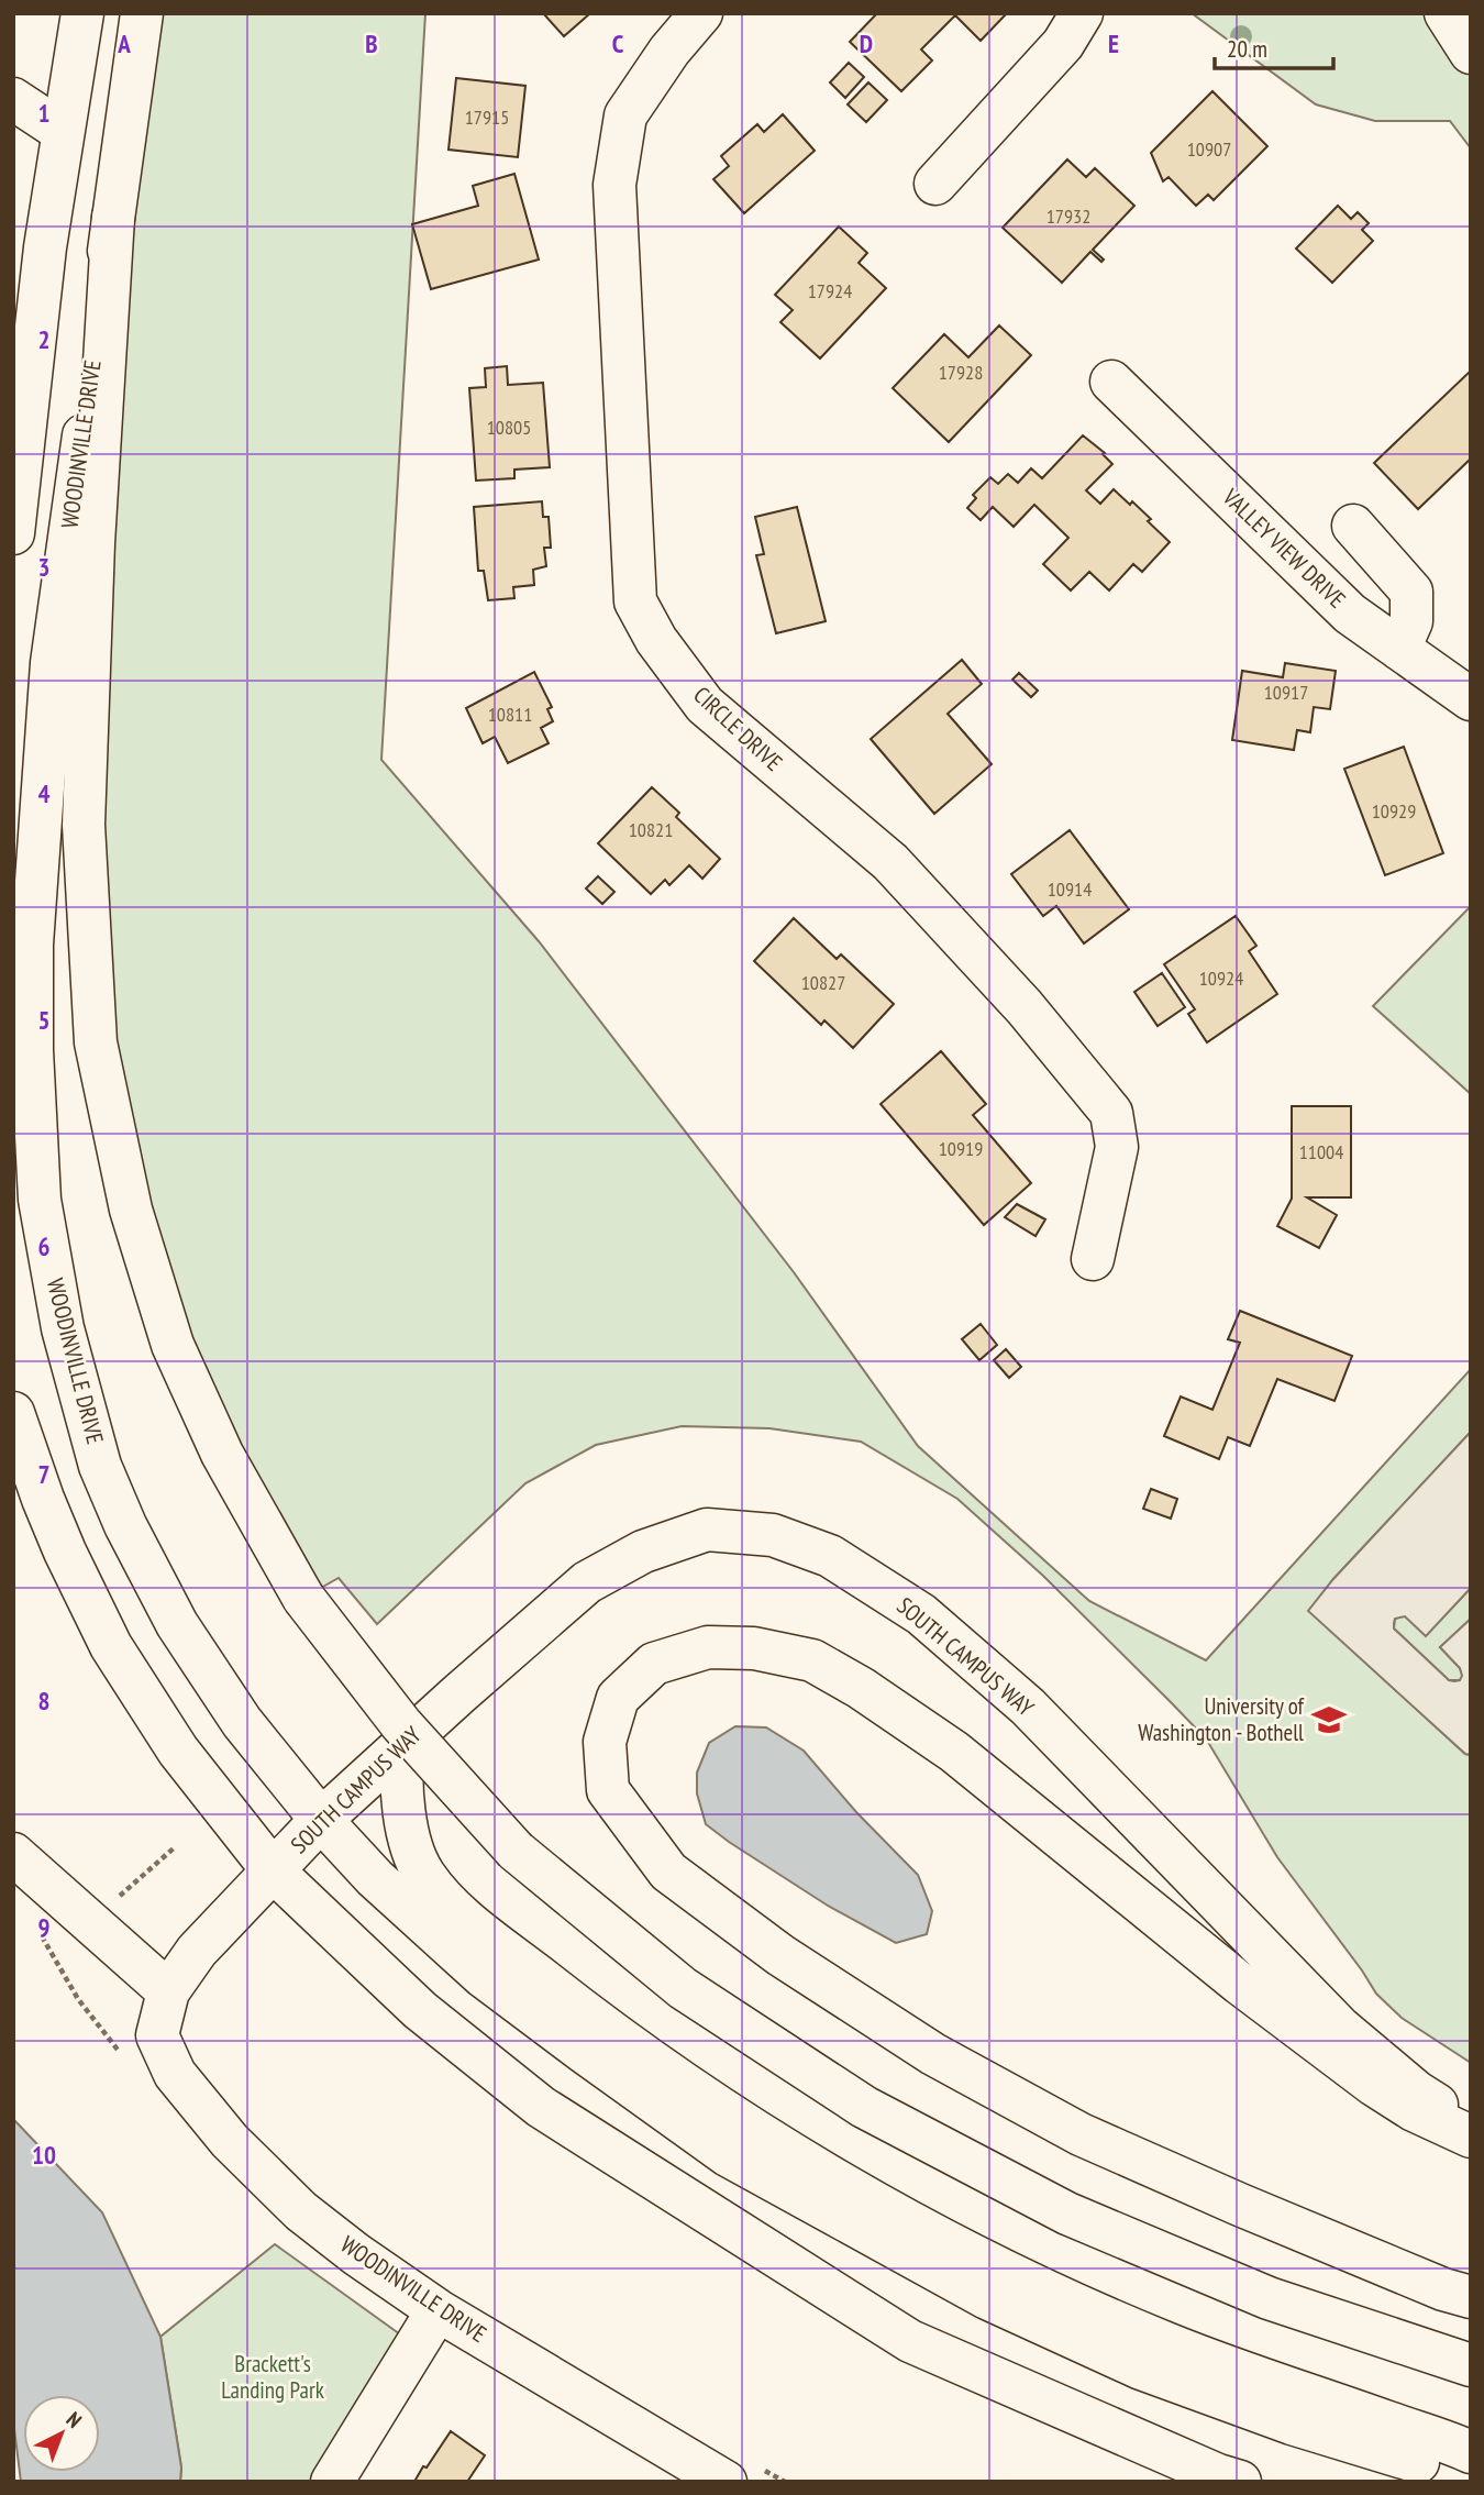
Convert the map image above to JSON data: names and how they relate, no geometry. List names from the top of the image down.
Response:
{
  "streets": {
    "main road": [
      "WOODINVILLE DRIVE",
      "VALLEY VIEW DRIVE",
      "CIRCLE DRIVE",
      "SOUTH CAMPUS WAY"
    ]
  },
  "crossings": [
    ["WOODINVILLE DRIVE", "SOUTH CAMPUS WAY"]
  ],
  "parks": ["Brackett's Landing Park"],
  "places": {
    "school or university": ["University of Washington - Bothell"]
  },
  "house_numbers": [
    "17915",
    "10907",
    "17932",
    "17924",
    "17928",
    "10805",
    "10917",
    "10811",
    "10929",
    "10821",
    "10914",
    "10924",
    "10827",
    "10919",
    "11004"
  ],
  "scale_bar": "20 m",
  "north": "top right",
  "grid": {
    "columns": [
      "A",
      "B",
      "C",
      "D",
      "E"
    ],
    "rows": [
      "1",
      "2",
      "3",
      "4",
      "5",
      "6",
      "7",
      "8",
      "9",
      "10"
    ]
  }
}
